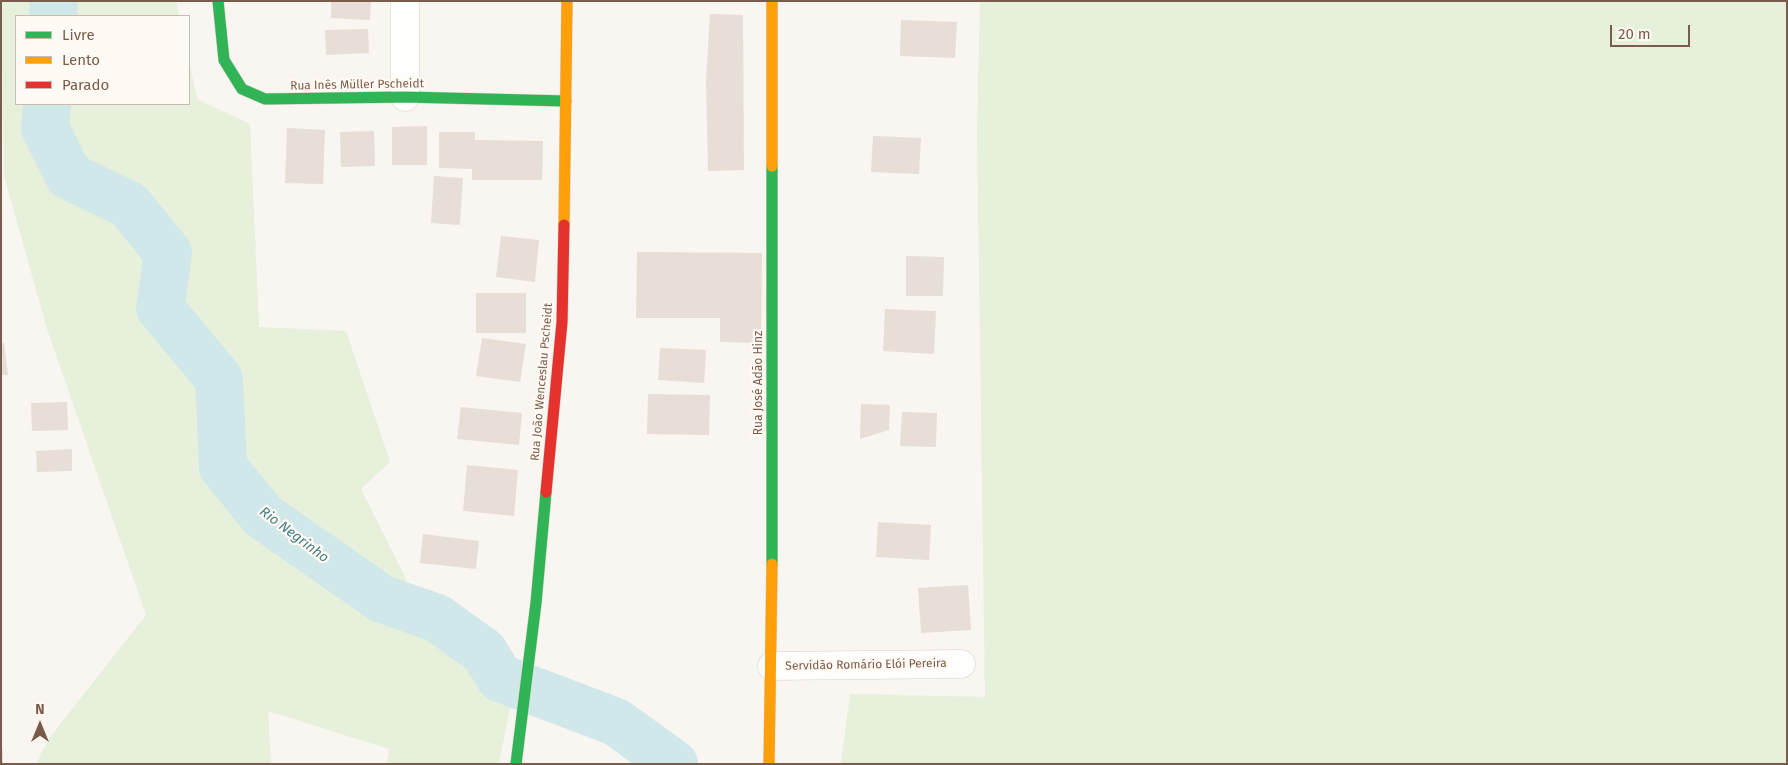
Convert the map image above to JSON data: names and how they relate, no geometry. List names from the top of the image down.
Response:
{
  "streets": {
    "street": [
      "Rua Inês Müller Pscheidt",
      "Rua João Wenceslau Pscheidt",
      "Rua José Adão Hinz",
      "Servidão Romário Elói Pereira"
    ]
  },
  "crossings": [
    ["Rua Inês Müller Pscheidt", "Rua João Wenceslau Pscheidt"],
    ["Rua José Adão Hinz", "Servidão Romário Elói Pereira"]
  ],
  "water": ["Rio Negrinho"],
  "legend": ["Livre", "Lento", "Parado"],
  "scale_bar": "20 m",
  "north": "top"
}
